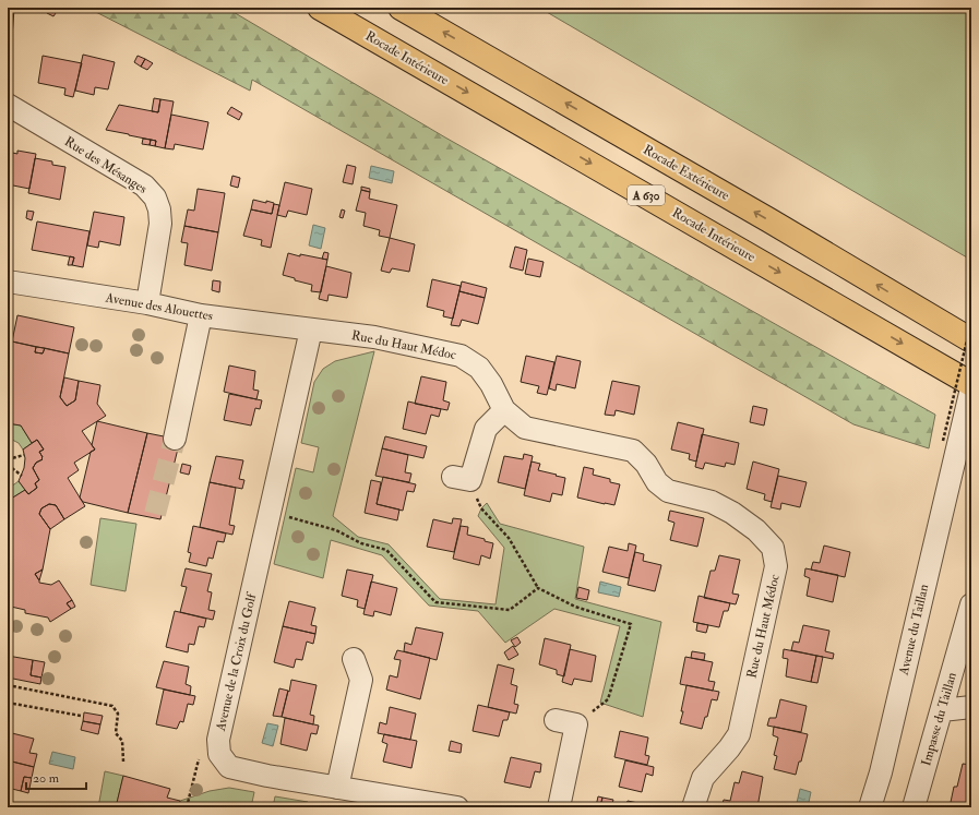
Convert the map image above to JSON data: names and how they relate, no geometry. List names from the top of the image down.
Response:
{
  "streets": {
    "highway": ["Rocade Intérieure", "Rocade Extérieure", "A 630"],
    "street": [
      "Rue des Mésanges",
      "Avenue des Alouettes",
      "Rue du Haut Médoc",
      "Avenue du Taillan",
      "Avenue de la Croix du Golf",
      "Impasse du Taillan"
    ]
  },
  "crossings": [
    ["Rue des Mésanges", "Avenue des Alouettes"],
    ["Avenue des Alouettes", "Rue du Haut Médoc"],
    ["Avenue des Alouettes", "Avenue de la Croix du Golf"],
    ["Rue du Haut Médoc", "Avenue de la Croix du Golf"]
  ],
  "one_way": ["Rocade Intérieure", "Rocade Extérieure"],
  "scale_bar": "20 m"
}
